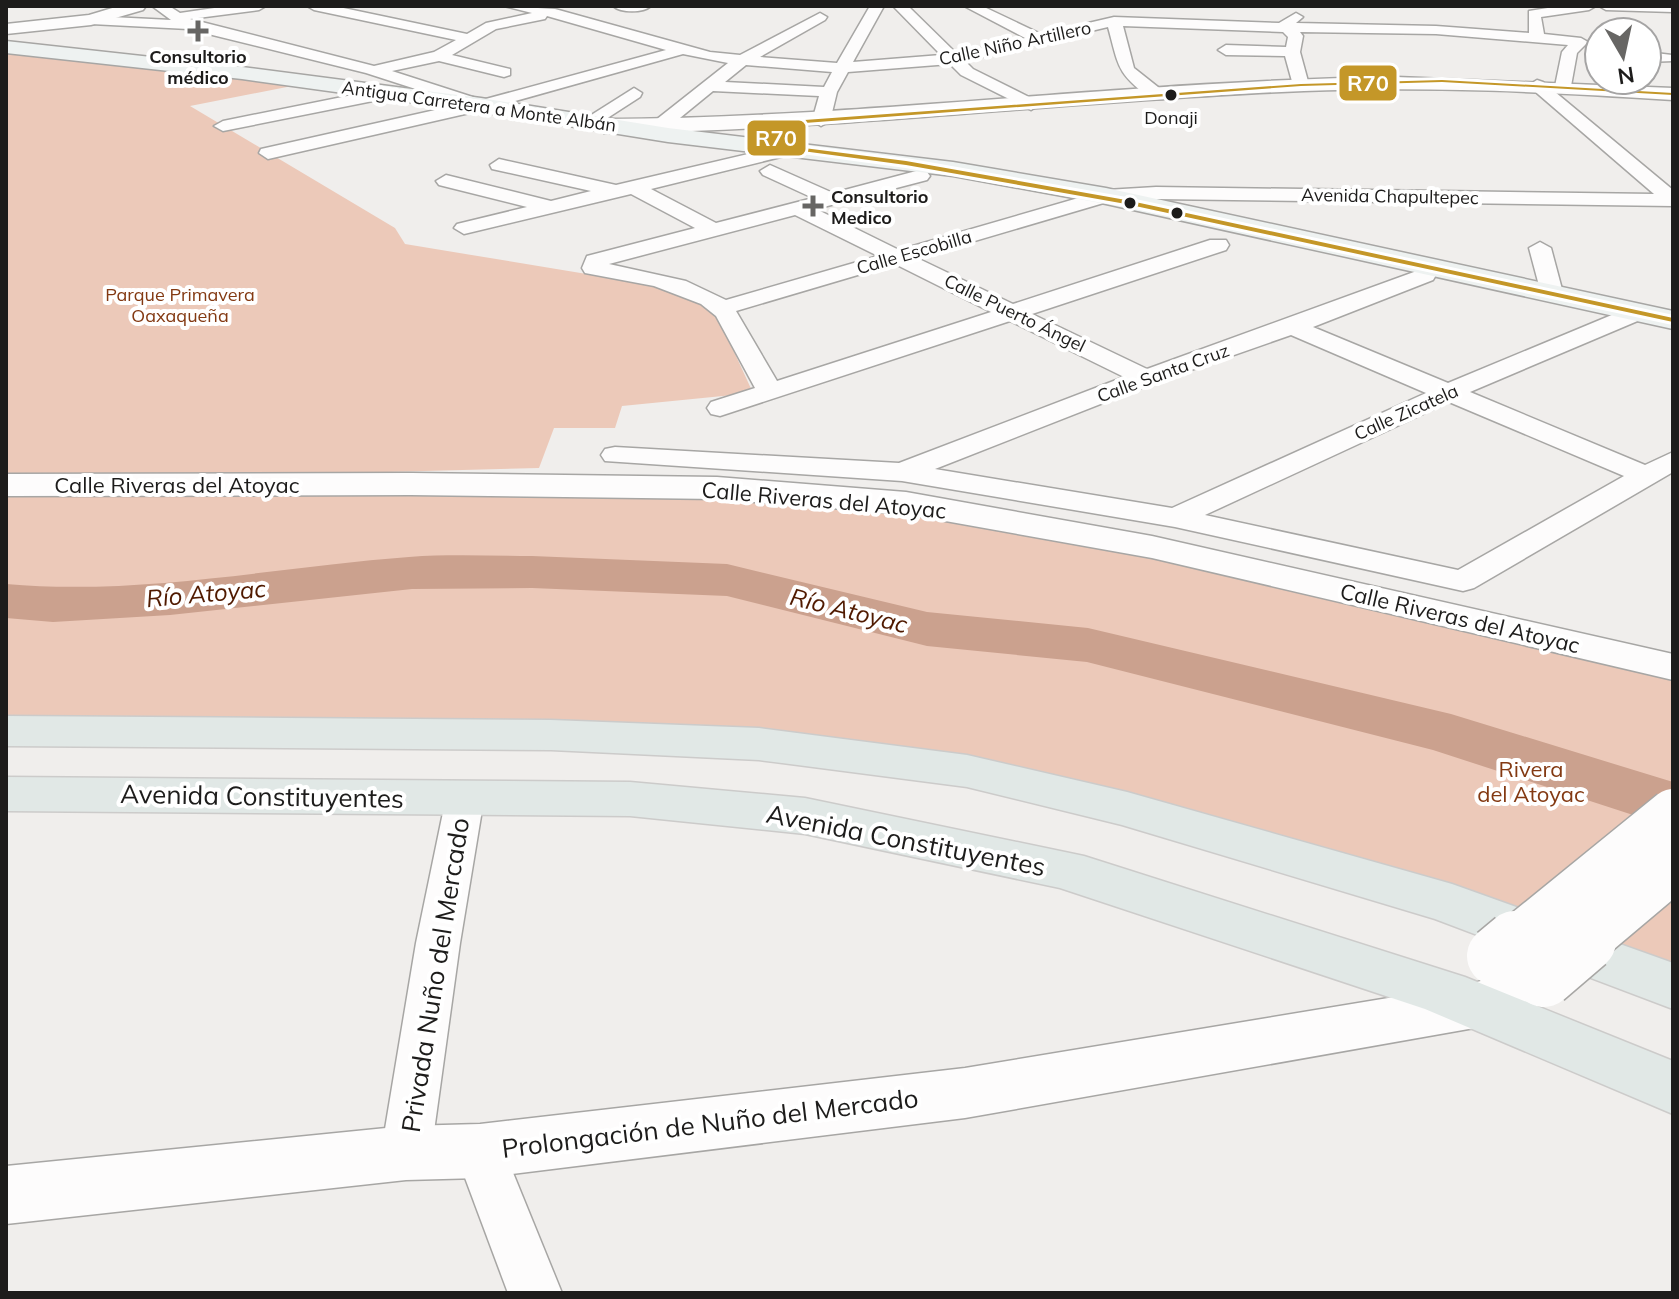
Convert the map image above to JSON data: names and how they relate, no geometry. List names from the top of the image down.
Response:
{
  "streets": {
    "main road": ["Antigua Carretera a Monte Albán", "Avenida Constituyentes"],
    "street": [
      "Calle Niño Artillero",
      "Avenida Chapultepec",
      "Calle Escobilla",
      "Calle Puerto Ángel",
      "Calle Santa Cruz",
      "Calle Zicatela",
      "Calle Riveras del Atoyac",
      "Privada Nuño del Mercado",
      "Prolongación de Nuño del Mercado"
    ]
  },
  "crossings": [
    ["Avenida Chapultepec", "Calle Escobilla"],
    ["Calle Escobilla", "Calle Puerto Ángel"],
    ["Calle Puerto Ángel", "Calle Santa Cruz"],
    ["Avenida Constituyentes", "Privada Nuño del Mercado"],
    ["Avenida Constituyentes", "Prolongación de Nuño del Mercado"],
    ["Privada Nuño del Mercado", "Prolongación de Nuño del Mercado"]
  ],
  "water": ["Río Atoyac"],
  "parks": ["Parque Primavera Oaxaqueña", "Rivera del Atoyac"],
  "places": {
    "health": ["Consultorio médico", "Consultorio Medico"],
    "other": ["Donaji"]
  },
  "lines": ["transit line R70"],
  "north": "bottom"
}
